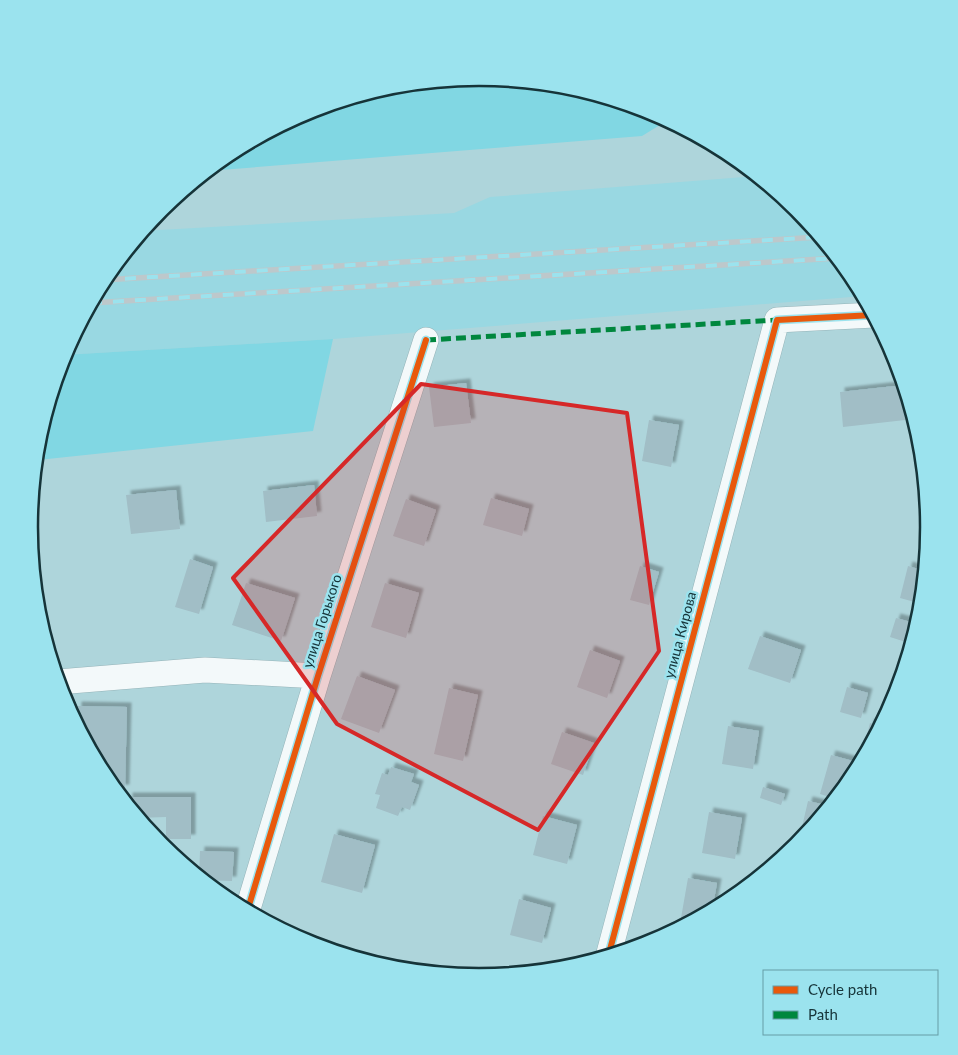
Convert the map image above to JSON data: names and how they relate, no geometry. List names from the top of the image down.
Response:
{
  "streets": {
    "street": ["улица Горького", "улица Кирова"]
  },
  "legend": ["Cycle path", "Path"]
}
